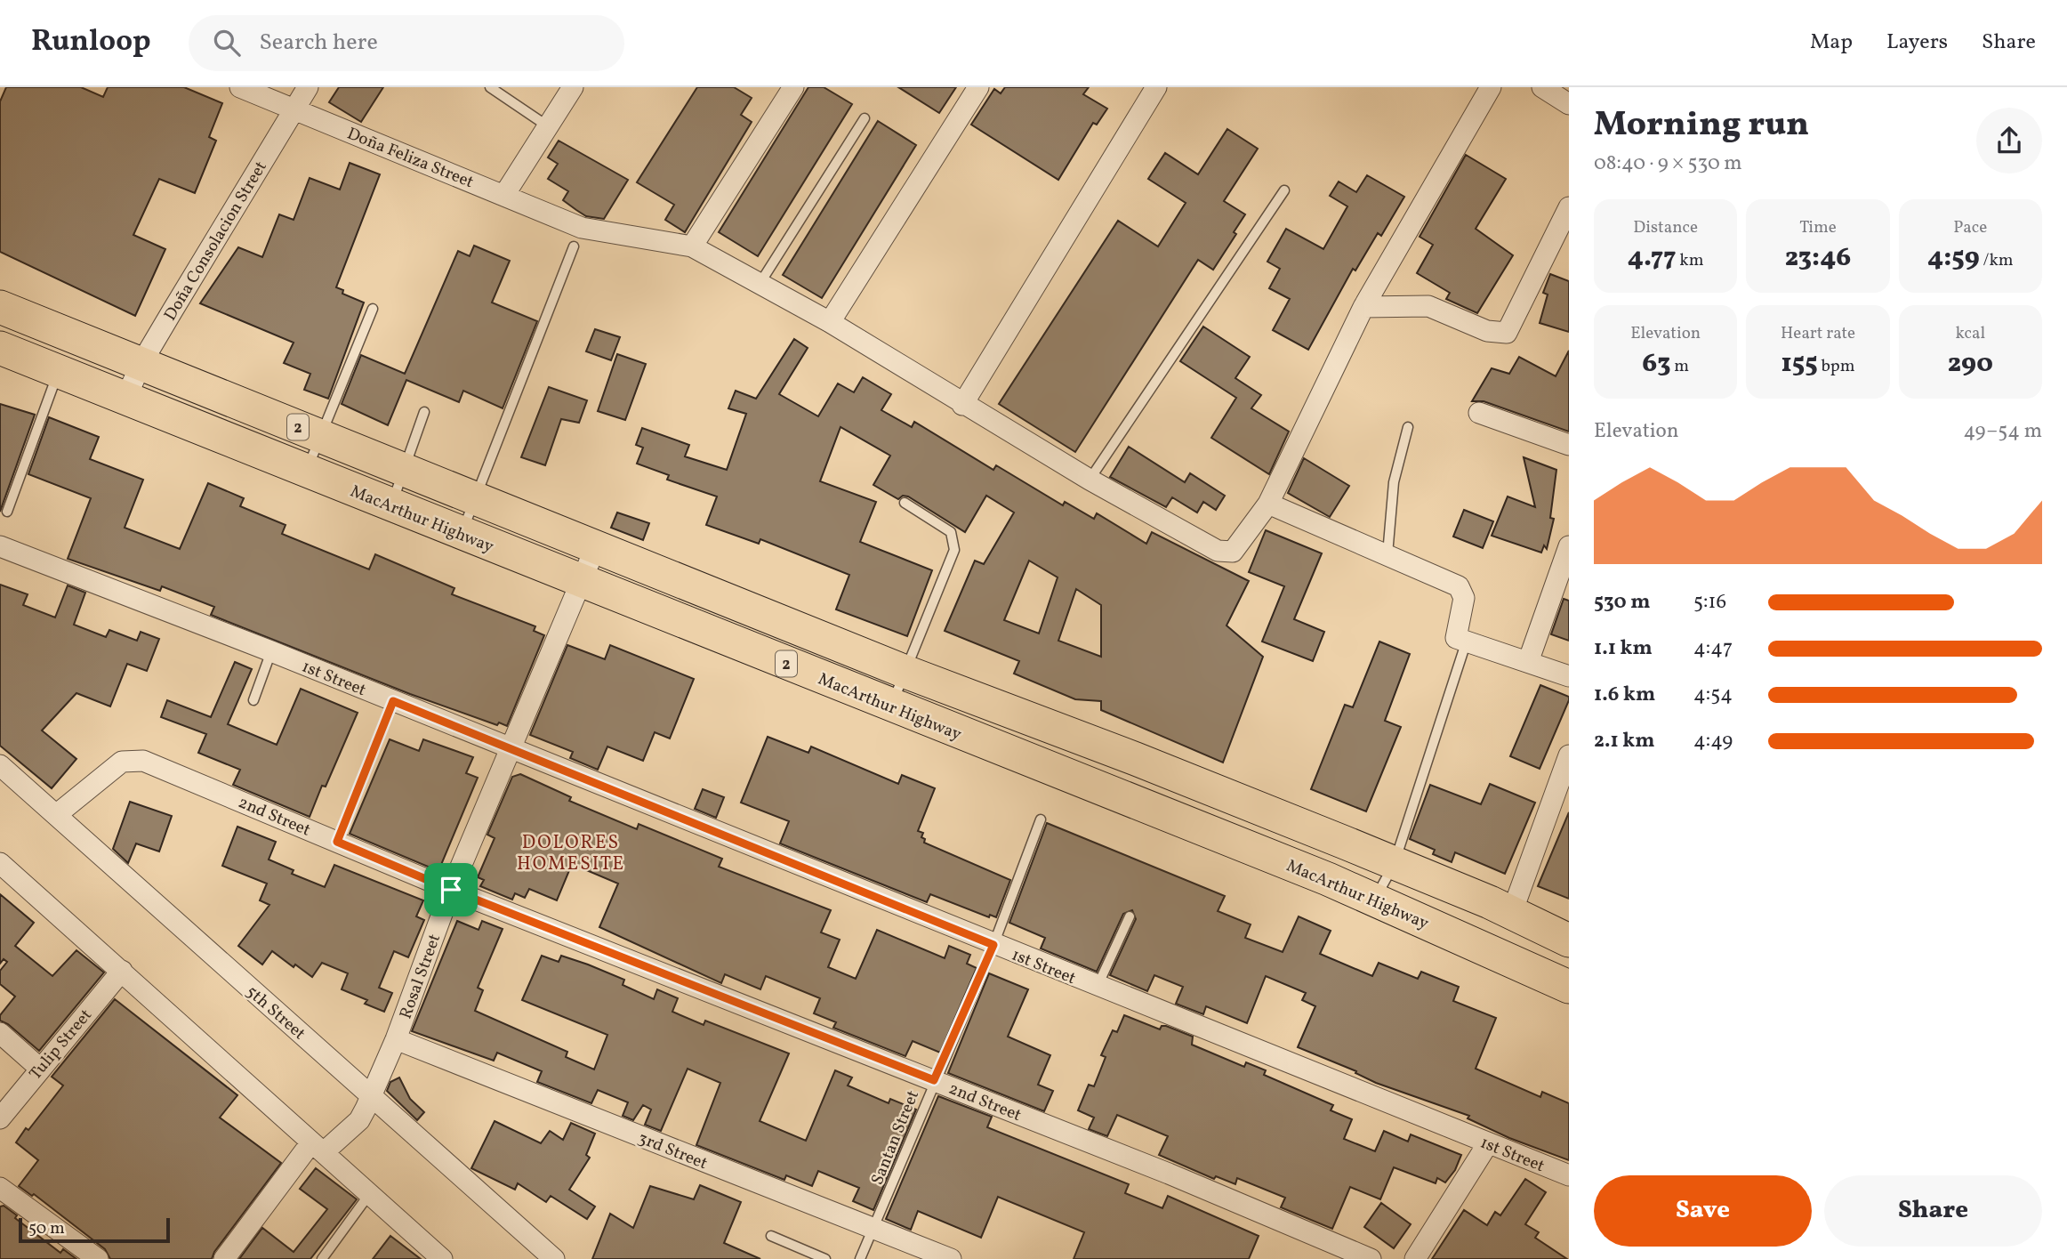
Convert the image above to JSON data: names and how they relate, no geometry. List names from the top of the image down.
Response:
{
  "streets": {
    "highway": ["2", "MacArthur Highway"],
    "street": [
      "Doña Feliza Street",
      "Doña Consolacion Street",
      "1st Street",
      "2nd Street",
      "Rosal Street",
      "5th Street",
      "Tulip Street",
      "3rd Street"
    ],
    "lane": ["Santan Street"]
  },
  "crossings": [
    ["Doña Feliza Street", "Doña Consolacion Street"],
    ["Doña Consolacion Street", "2"],
    ["Doña Consolacion Street", "MacArthur Highway"],
    ["2", "Rosal Street"],
    ["MacArthur Highway", "Rosal Street"],
    ["1st Street", "Rosal Street"],
    ["1st Street", "Santan Street"],
    ["2nd Street", "Rosal Street"],
    ["2nd Street", "5th Street"],
    ["2nd Street", "Santan Street"],
    ["Rosal Street", "5th Street"],
    ["Rosal Street", "3rd Street"],
    ["Santan Street", "3rd Street"]
  ],
  "districts": ["DOLORES HOMESITE"],
  "scale_bar": "50 m",
  "page": {
    "header": "Runloop",
    "search": "Search here",
    "nav": ["Map", "Layers", "Share"],
    "heading": ["Morning run", "08:40 · 9 × 530 m"],
    "stats": [
      ["Distance", "4.77 km"],
      ["Time", "23:46"],
      ["Pace", "4:59 /km"],
      ["Elevation", "63 m"],
      ["Heart rate", "155 bpm"],
      ["kcal", "290"]
    ],
    "chart": ["Elevation", "49–54 m"],
    "list": [
      {
        "name": "530 m",
        "note": "5:16"
      },
      {
        "name": "1.1 km",
        "note": "4:47"
      },
      {
        "name": "1.6 km",
        "note": "4:54"
      },
      {
        "name": "2.1 km",
        "note": "4:49"
      }
    ],
    "buttons": ["Save", "Share"],
    "scale": "50 m"
  }
}
